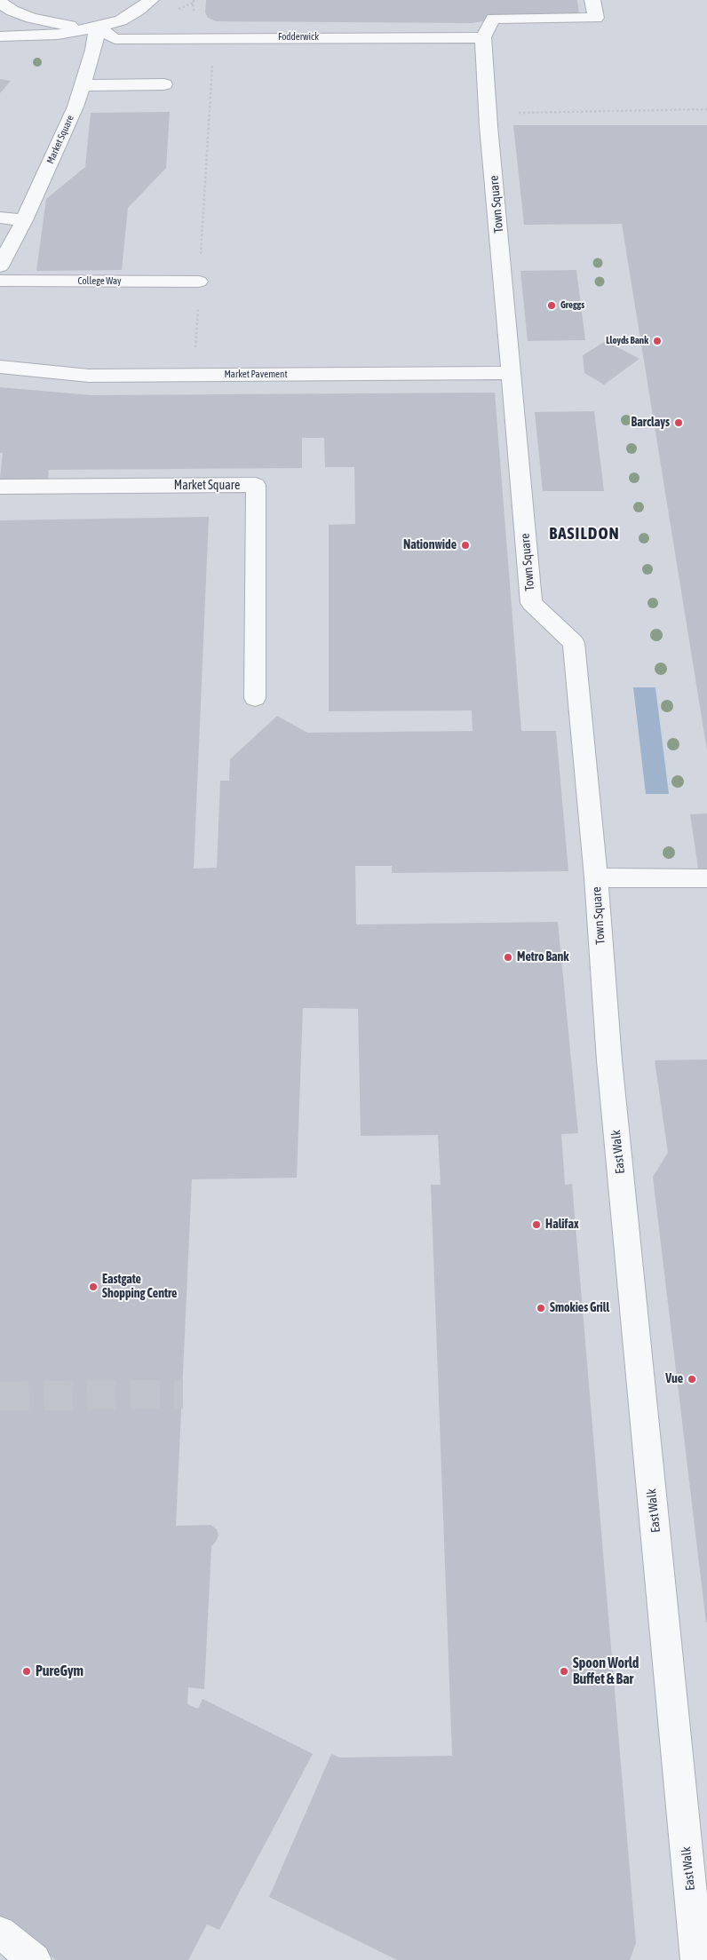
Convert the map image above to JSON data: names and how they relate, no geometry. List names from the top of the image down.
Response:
{
  "streets": {
    "street": [
      "Fodderwick",
      "Market Square",
      "Town Square",
      "College Way",
      "Market Pavement",
      "East Walk"
    ]
  },
  "crossings": [
    ["Fodderwick", "Market Square"],
    ["Fodderwick", "Town Square"],
    ["Town Square", "Market Pavement"],
    ["Town Square", "East Walk"]
  ],
  "districts": ["BASILDON"],
  "places": [
    "Greggs",
    "Lloyds Bank",
    "Barclays",
    "Nationwide",
    "Metro Bank",
    "Halifax",
    "Eastgate Shopping Centre",
    "Smokies Grill",
    "Vue",
    "PureGym",
    "Spoon World Buffet & Bar"
  ]
}
